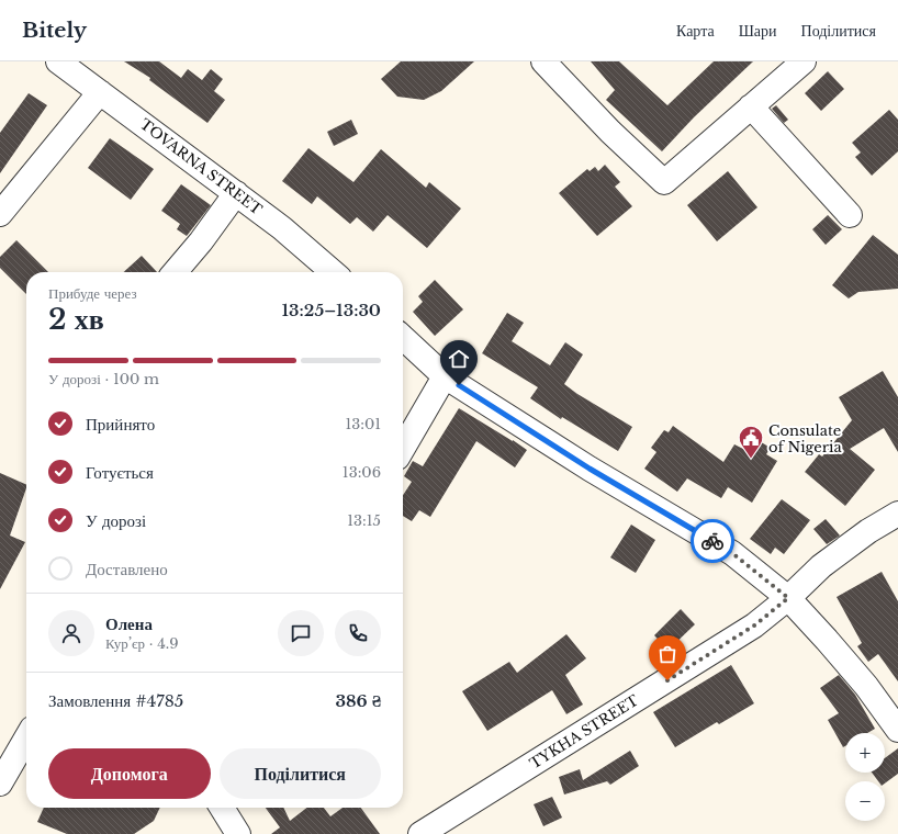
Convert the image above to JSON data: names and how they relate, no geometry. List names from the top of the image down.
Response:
{
  "streets": {
    "street": ["TOVARNA STREET", "TYKHA STREET"]
  },
  "places": {
    "public building": ["Consulate of Nigeria"]
  },
  "page": {
    "header": "Bitely",
    "nav": ["Карта", "Шари", "Поділитися"],
    "heading": ["2 хв", "Прибуде через", "13:25–13:30"],
    "panel": [
      "Олена",
      "Кур’єр · 4.9",
      "Замовлення #4785",
      "386 ₴"
    ],
    "bar": "У дорозі · 100 m",
    "list": [
      ["Прийнято", "13:01"],
      ["Готується", "13:06"],
      ["У дорозі", "13:15"],
      "Доставлено"
    ],
    "map_buttons": ["+", "−"],
    "buttons": ["Допомога", "Поділитися"]
  }
}
